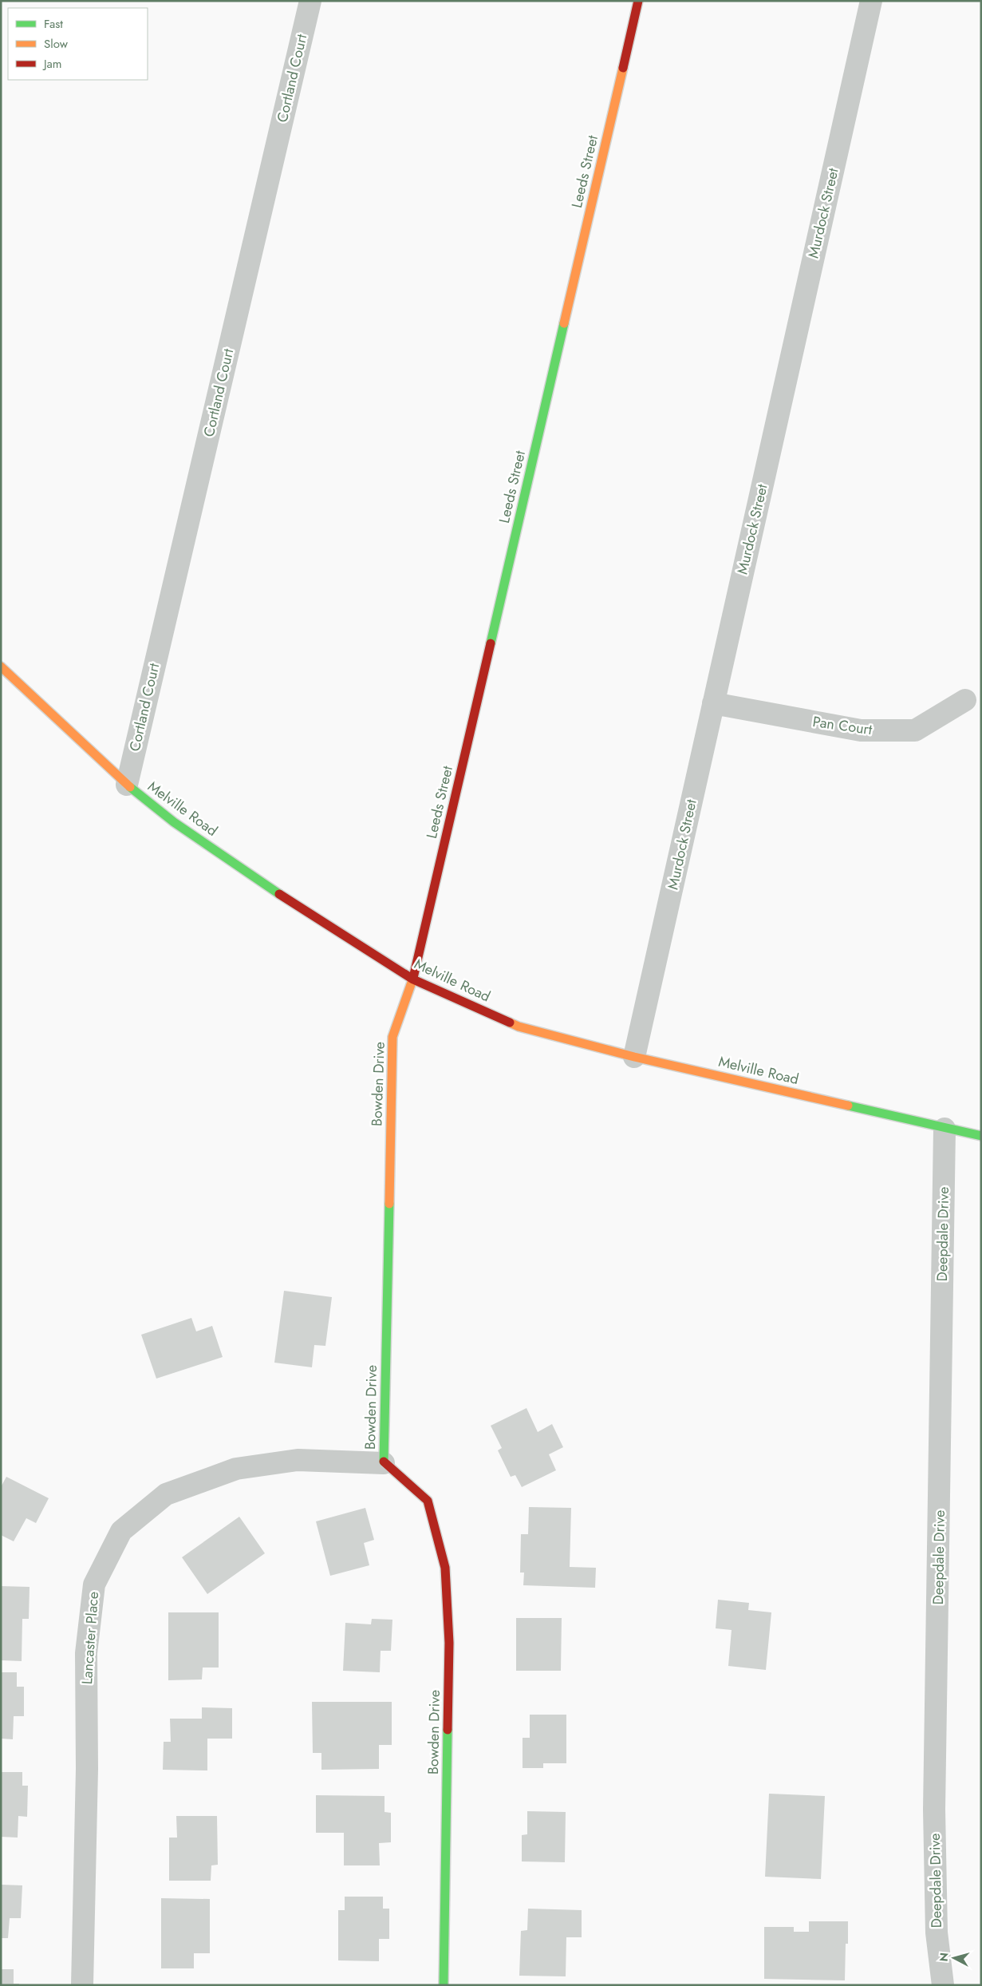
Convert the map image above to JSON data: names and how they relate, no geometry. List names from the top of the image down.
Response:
{
  "streets": {
    "street": [
      "Cortland Court",
      "Leeds Street",
      "Murdock Street",
      "Pan Court",
      "Melville Road",
      "Bowden Drive",
      "Deepdale Drive",
      "Lancaster Place"
    ]
  },
  "crossings": [
    ["Cortland Court", "Melville Road"],
    ["Leeds Street", "Melville Road"],
    ["Leeds Street", "Bowden Drive"],
    ["Murdock Street", "Pan Court"],
    ["Murdock Street", "Melville Road"],
    ["Melville Road", "Bowden Drive"],
    ["Melville Road", "Deepdale Drive"],
    ["Bowden Drive", "Lancaster Place"]
  ],
  "legend": ["Fast", "Slow", "Jam"],
  "north": "left"
}
